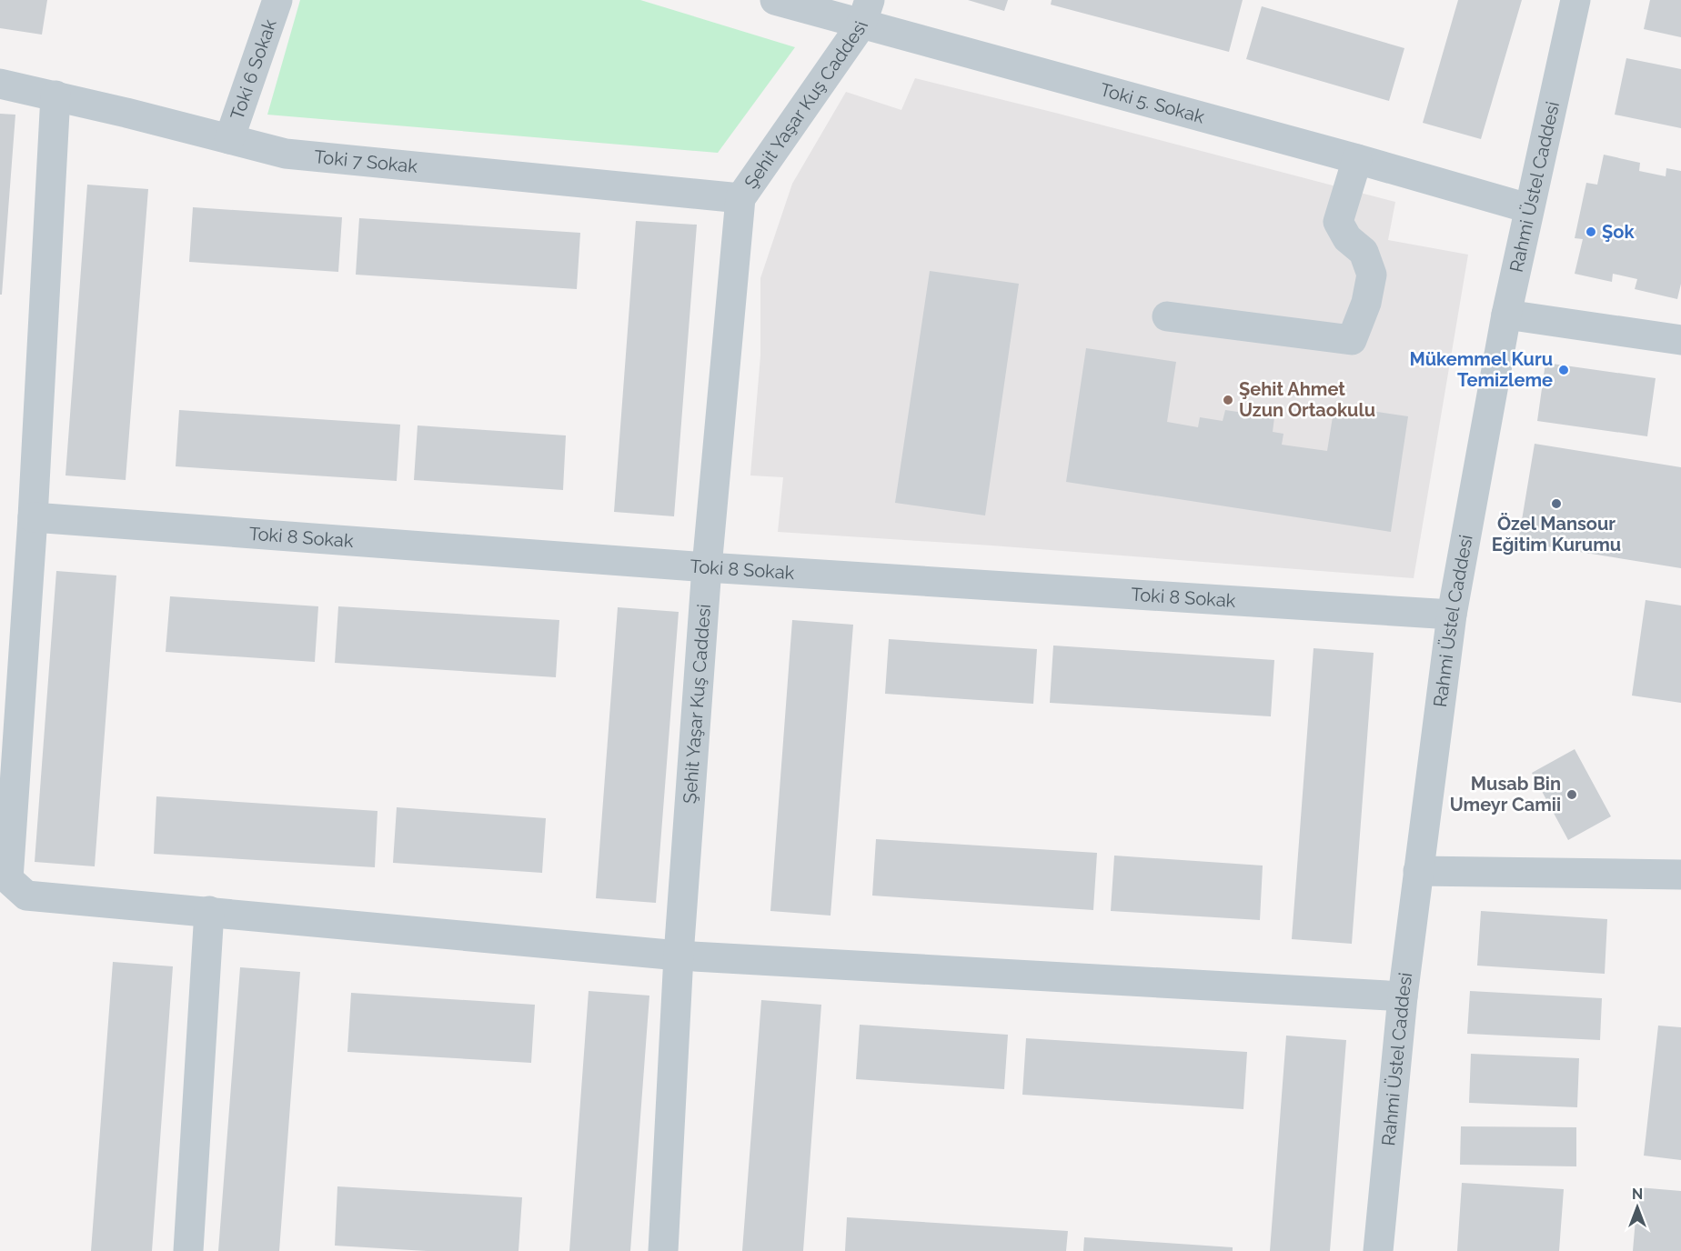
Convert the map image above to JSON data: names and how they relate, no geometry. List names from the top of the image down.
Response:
{
  "streets": {
    "street": [
      "Toki 6 Sokak",
      "Şehit Yaşar Kuş Caddesi",
      "Toki 5. Sokak",
      "Toki 7 Sokak",
      "Rahmi Üstel Caddesi",
      "Toki 8 Sokak"
    ]
  },
  "crossings": [
    ["Toki 6 Sokak", "Toki 7 Sokak"],
    ["Şehit Yaşar Kuş Caddesi", "Toki 5. Sokak"],
    ["Şehit Yaşar Kuş Caddesi", "Toki 7 Sokak"],
    ["Şehit Yaşar Kuş Caddesi", "Toki 8 Sokak"],
    ["Toki 5. Sokak", "Rahmi Üstel Caddesi"],
    ["Rahmi Üstel Caddesi", "Toki 8 Sokak"]
  ],
  "places": [
    "Şok",
    "Mükemmel Kuru Temizleme",
    "Şehit Ahmet Uzun Ortaokulu",
    "Özel Mansour Eğitim Kurumu",
    "Musab Bin Umeyr Camii"
  ],
  "north": "top"
}
